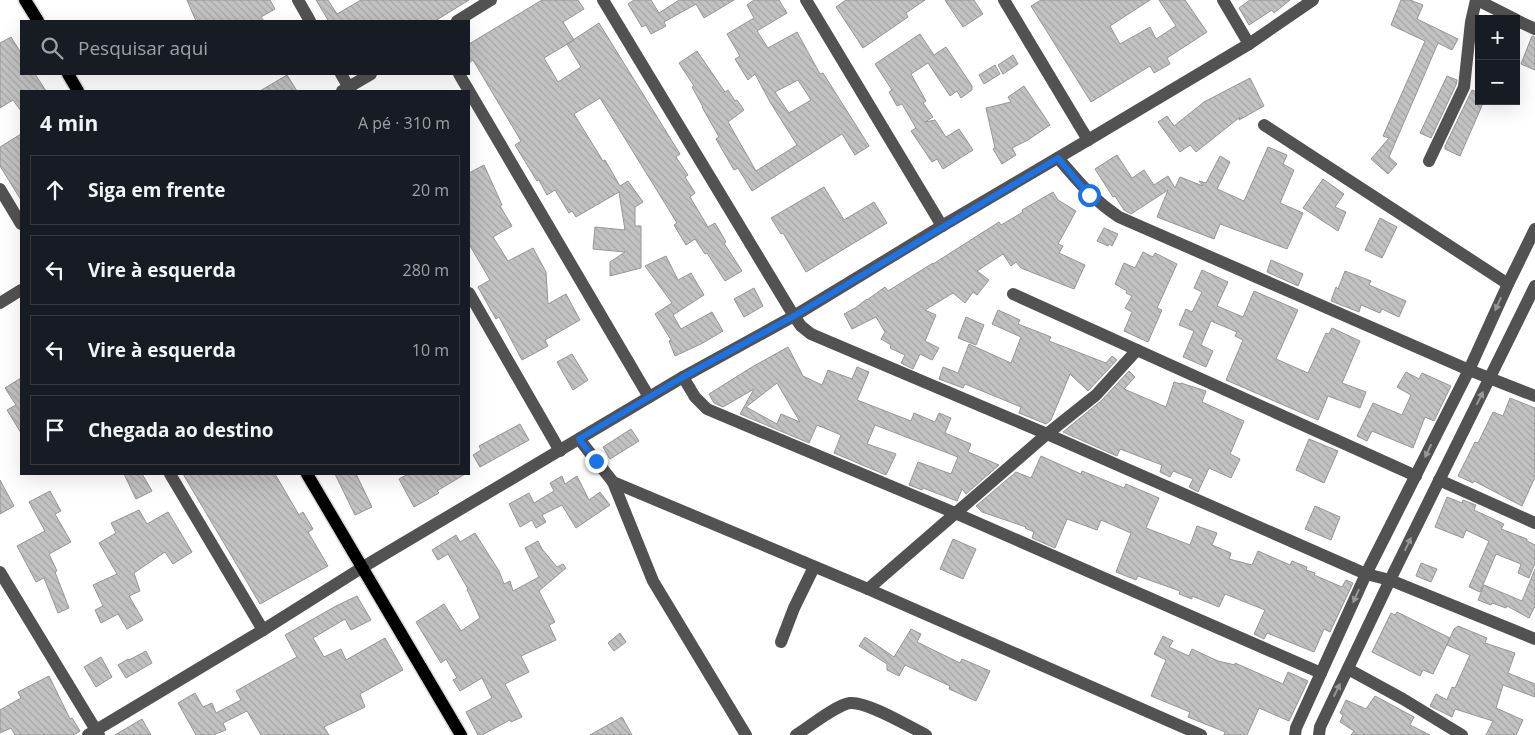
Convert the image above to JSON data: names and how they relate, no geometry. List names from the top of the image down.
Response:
{
  "page": {
    "map_buttons": ["+", "−"],
    "search": "Pesquisar aqui",
    "heading": ["4 min", "A pé · 310 m"],
    "list": [
      ["Siga em frente", "20 m"],
      ["Vire à esquerda", "280 m"],
      ["Vire à esquerda", "10 m"],
      "Chegada ao destino"
    ]
  }
}
